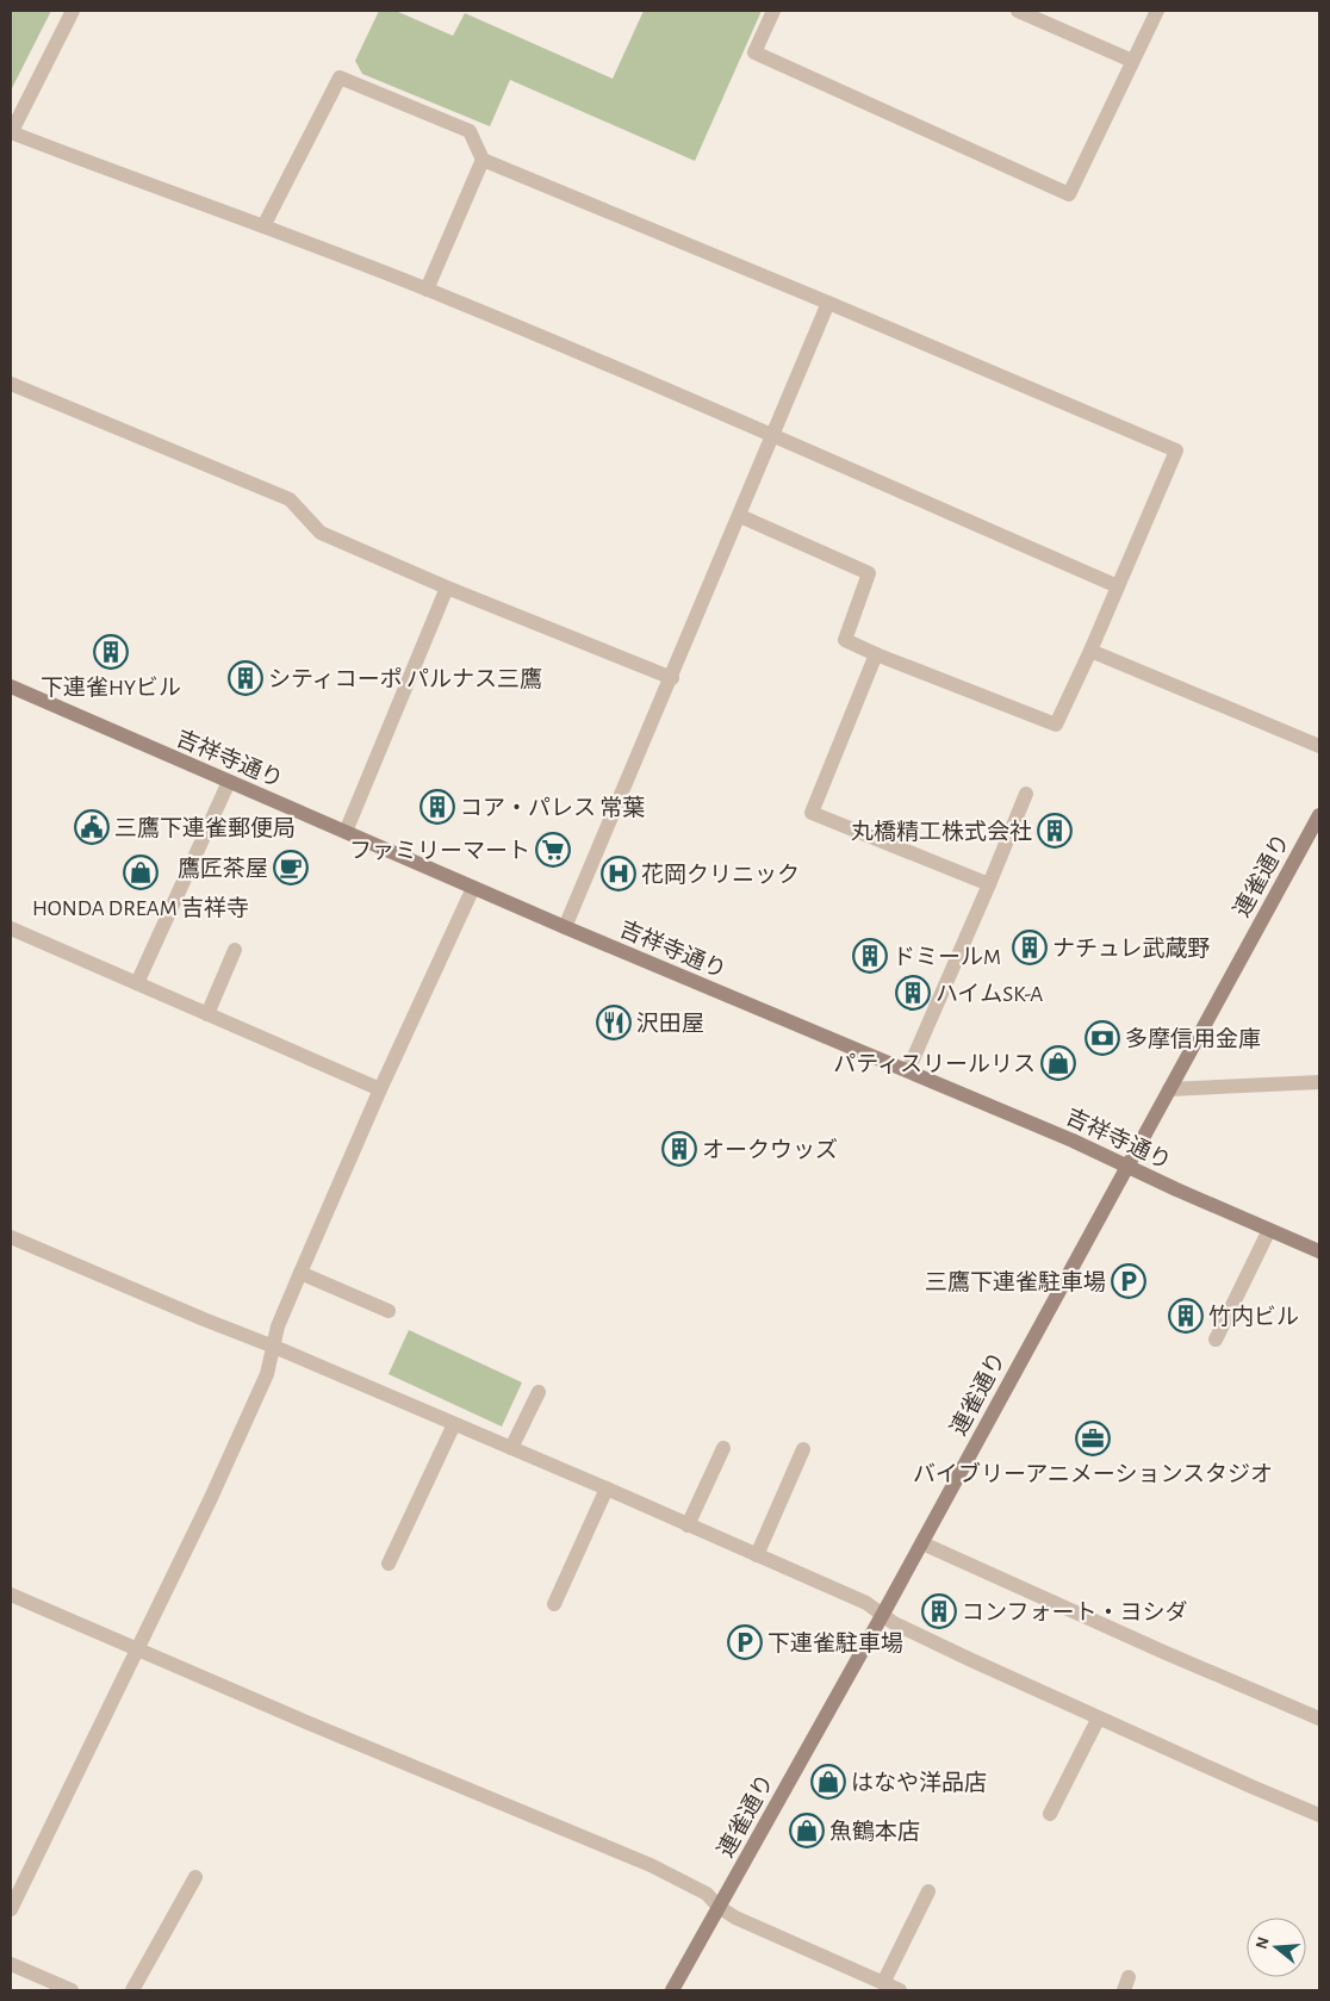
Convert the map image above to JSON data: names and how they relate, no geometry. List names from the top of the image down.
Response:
{
  "streets": {
    "main road": ["吉祥寺通り", "連雀通り"]
  },
  "crossings": [
    ["吉祥寺通り", "連雀通り"]
  ],
  "places": {
    "building": [
      "下連雀HYビル",
      "シティコーポ パルナス三鷹",
      "コア・パレス 常葉",
      "丸橋精工株式会社",
      "ナチュレ武蔵野",
      "ドミールM",
      "ハイムSK-A",
      "オークウッズ",
      "竹内ビル",
      "コンフォート・ヨシダ"
    ],
    "public building": ["三鷹下連雀郵便局"],
    "supermarket": ["ファミリーマート"],
    "cafe": ["鷹匠茶屋"],
    "shop": [
      "HONDA DREAM 吉祥寺",
      "パティスリールリス",
      "はなや洋品店",
      "魚鶴本店"
    ],
    "hospital": ["花岡クリニック"],
    "restaurant": ["沢田屋"],
    "bank": ["多摩信用金庫"],
    "parking": ["三鷹下連雀駐車場", "下連雀駐車場"],
    "office": ["バイブリーアニメーションスタジオ"]
  },
  "north": "left"
}
